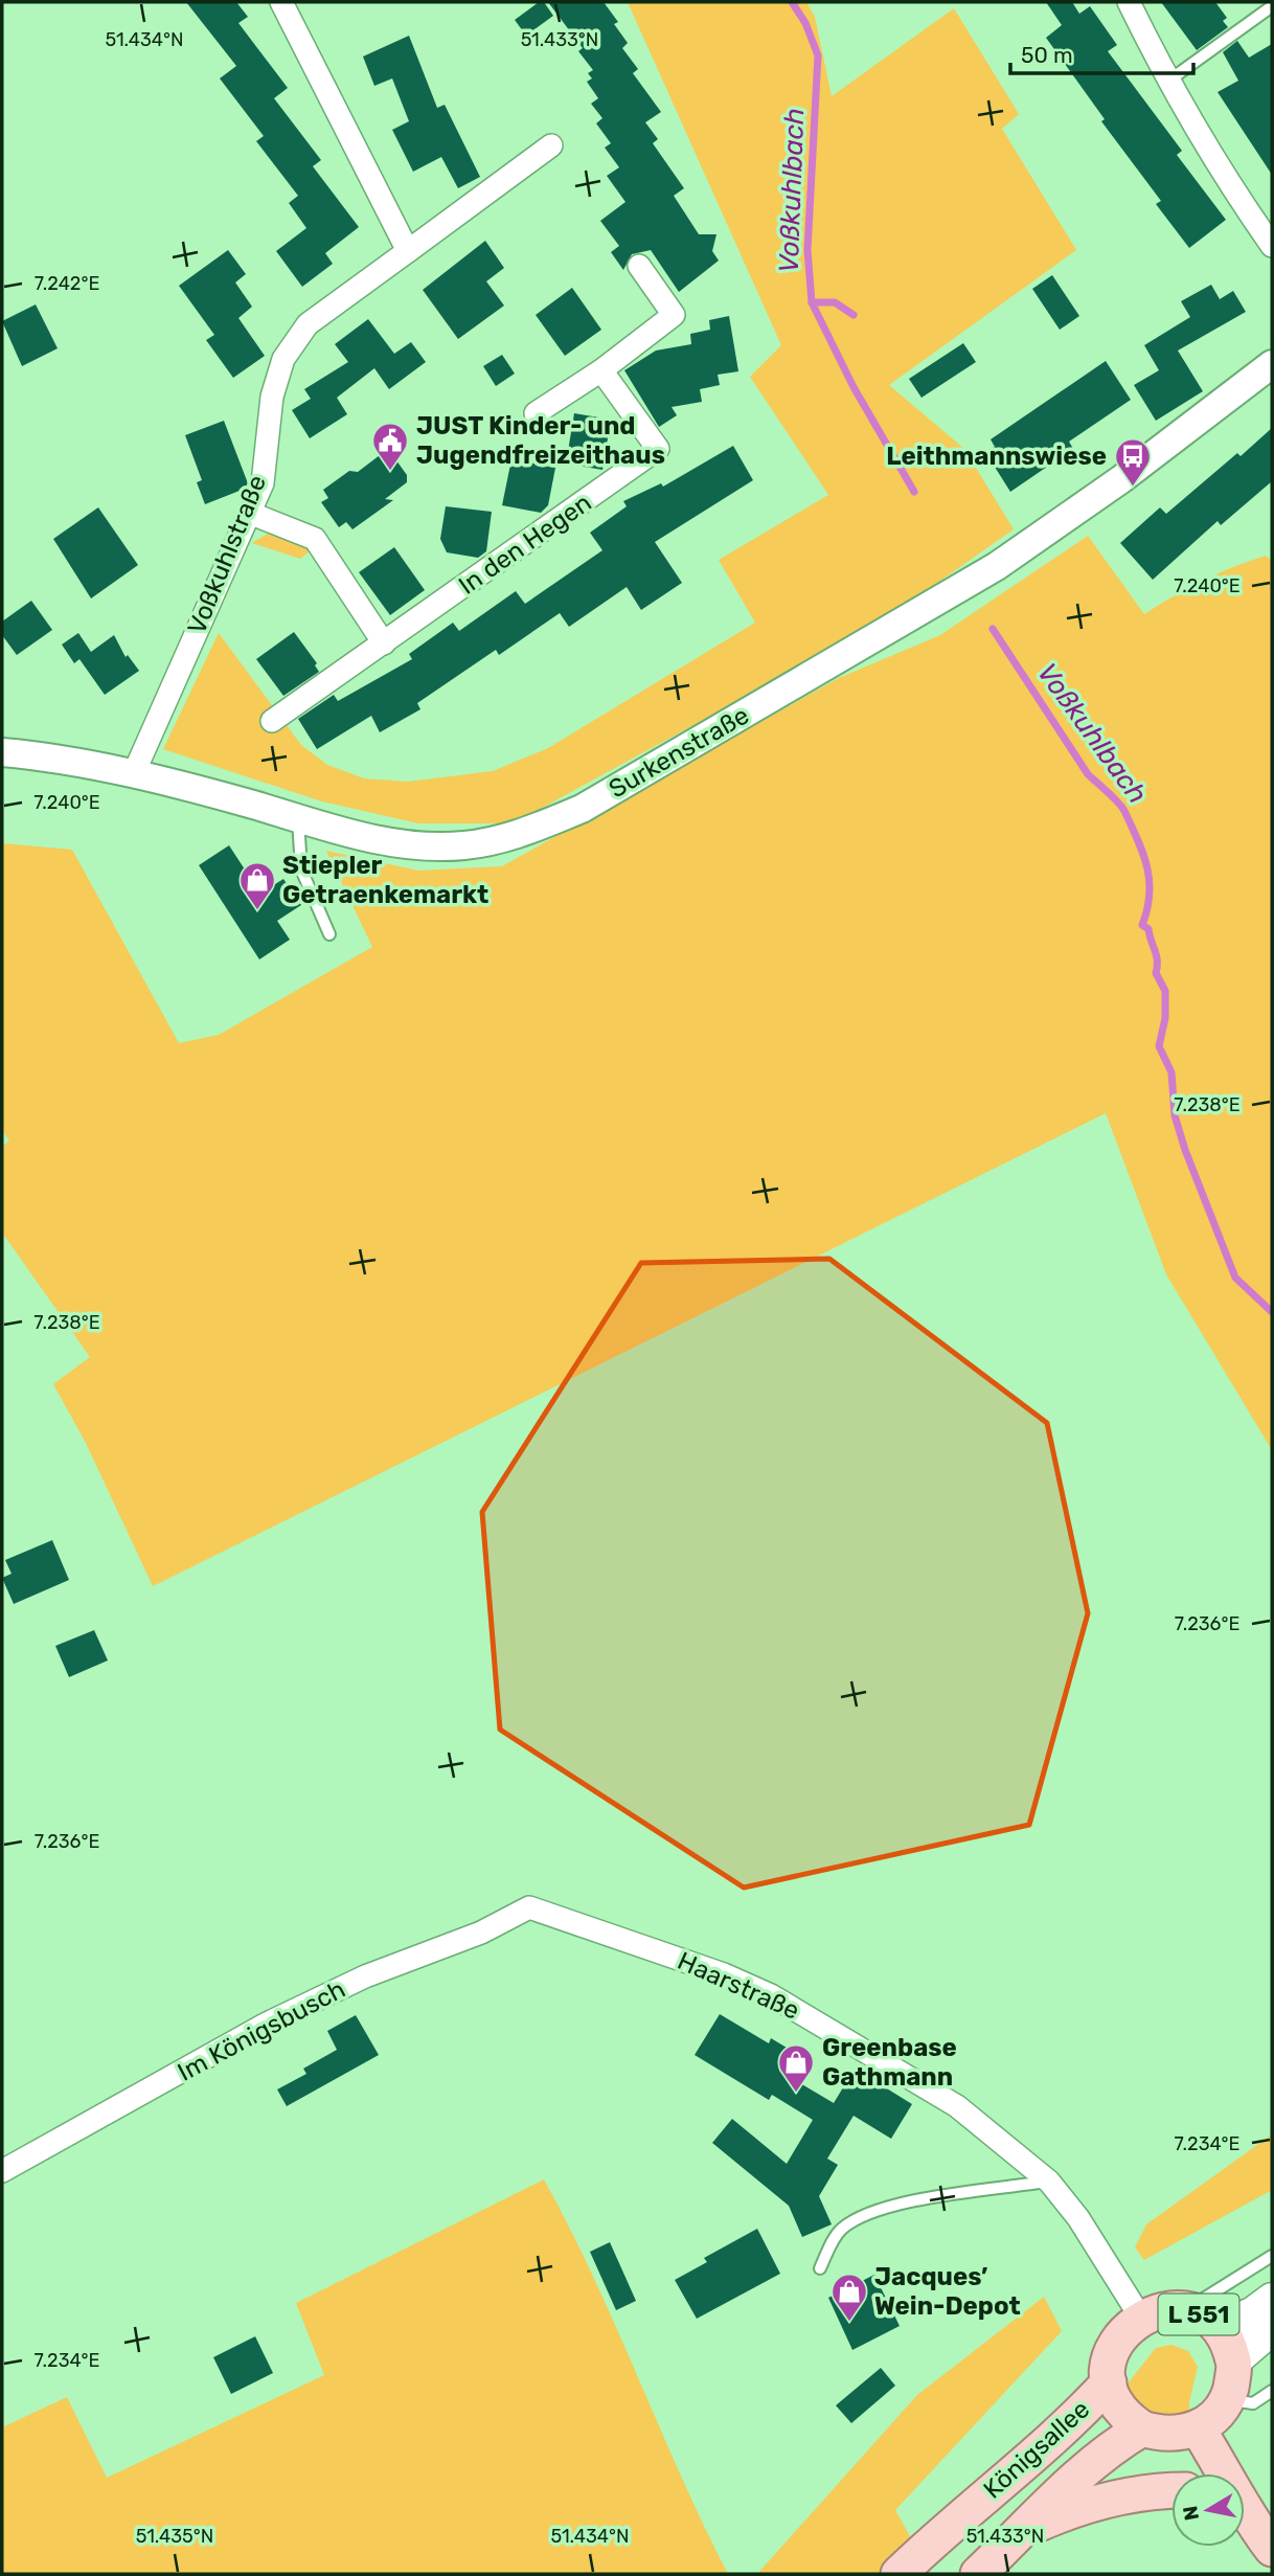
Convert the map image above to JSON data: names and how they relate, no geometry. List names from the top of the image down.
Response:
{
  "streets": {
    "main road": ["L 551", "Königsallee"],
    "street": [
      "In den Hegen",
      "Voßkuhlstraße",
      "Surkenstraße",
      "Haarstraße",
      "Im Königsbusch"
    ]
  },
  "crossings": [
    ["Voßkuhlstraße", "Surkenstraße"],
    ["Haarstraße", "Im Königsbusch"],
    ["Haarstraße", "L 551"],
    ["Haarstraße", "Königsallee"],
    ["L 551", "Königsallee"]
  ],
  "water": ["Voßkuhlbach"],
  "places": {
    "public building": ["JUST Kinder- und Jugendfreizeithaus"],
    "bus stop": ["Leithmannswiese"],
    "shop": ["Stiepler Getraenkemarkt", "Greenbase Gathmann", "Jacques’ Wein-Depot"]
  },
  "scale_bar": "50 m",
  "north": "left",
  "coordinates": [
    "51.434°N",
    "51.433°N",
    "7.242°E",
    "7.240°E",
    "7.238°E",
    "7.236°E",
    "7.234°E",
    "51.435°N"
  ]
}
